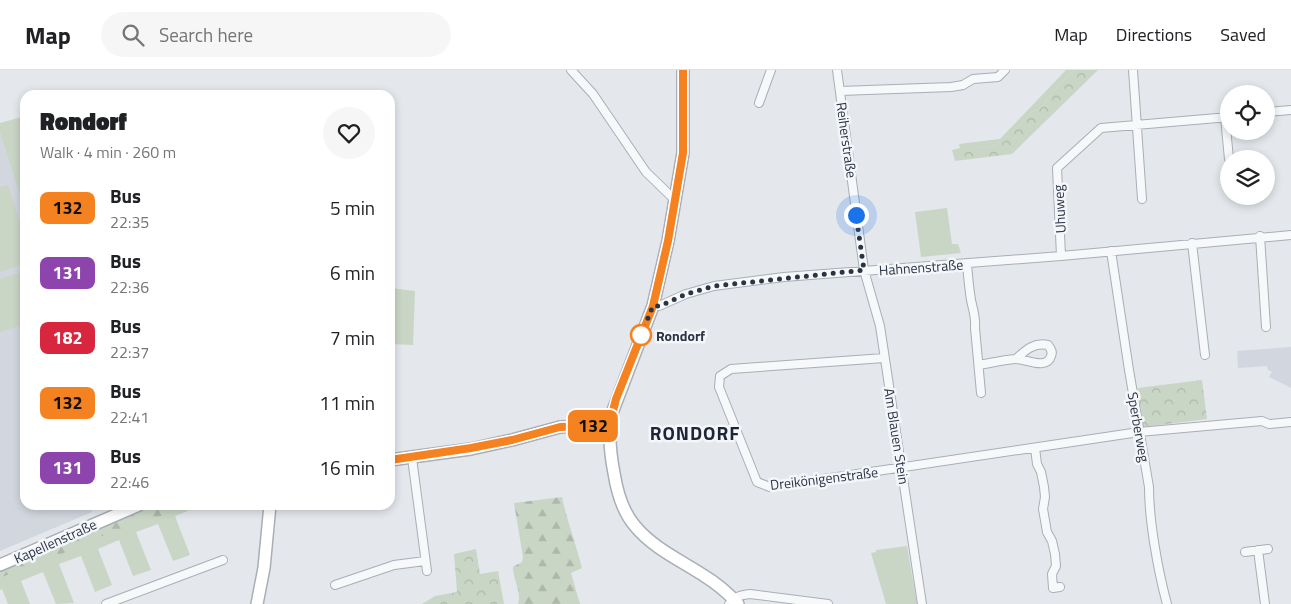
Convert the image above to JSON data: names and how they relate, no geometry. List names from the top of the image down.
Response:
{
  "streets": {
    "main road": ["Kapellenstraße"],
    "street": [
      "Reiherstraße",
      "Uhuweg",
      "Hahnenstraße",
      "Sperberweg",
      "Am Blauen Stein",
      "Dreikönigenstraße"
    ]
  },
  "crossings": [
    ["Reiherstraße", "Hahnenstraße"],
    ["Reiherstraße", "Am Blauen Stein"],
    ["Uhuweg", "Hahnenstraße"],
    ["Hahnenstraße", "Sperberweg"],
    ["Hahnenstraße", "Am Blauen Stein"],
    ["Sperberweg", "Dreikönigenstraße"],
    ["Am Blauen Stein", "Dreikönigenstraße"]
  ],
  "districts": ["RONDORF"],
  "places": ["Rondorf"],
  "lines": ["bus line 132"],
  "page": {
    "header": "Map",
    "search": "Search here",
    "nav": ["Map", "Directions", "Saved"],
    "on_map": "132",
    "heading": ["Rondorf", "Walk · 4 min · 260 m"],
    "list": [
      {
        "mark": "132",
        "name": "Bus",
        "note": "22:35",
        "value": "5 min"
      },
      {
        "mark": "131",
        "name": "Bus",
        "note": "22:36",
        "value": "6 min"
      },
      {
        "mark": "182",
        "name": "Bus",
        "note": "22:37",
        "value": "7 min"
      },
      {
        "mark": "132",
        "name": "Bus",
        "note": "22:41",
        "value": "11 min"
      },
      {
        "mark": "131",
        "name": "Bus",
        "note": "22:46",
        "value": "16 min"
      }
    ]
  }
}
